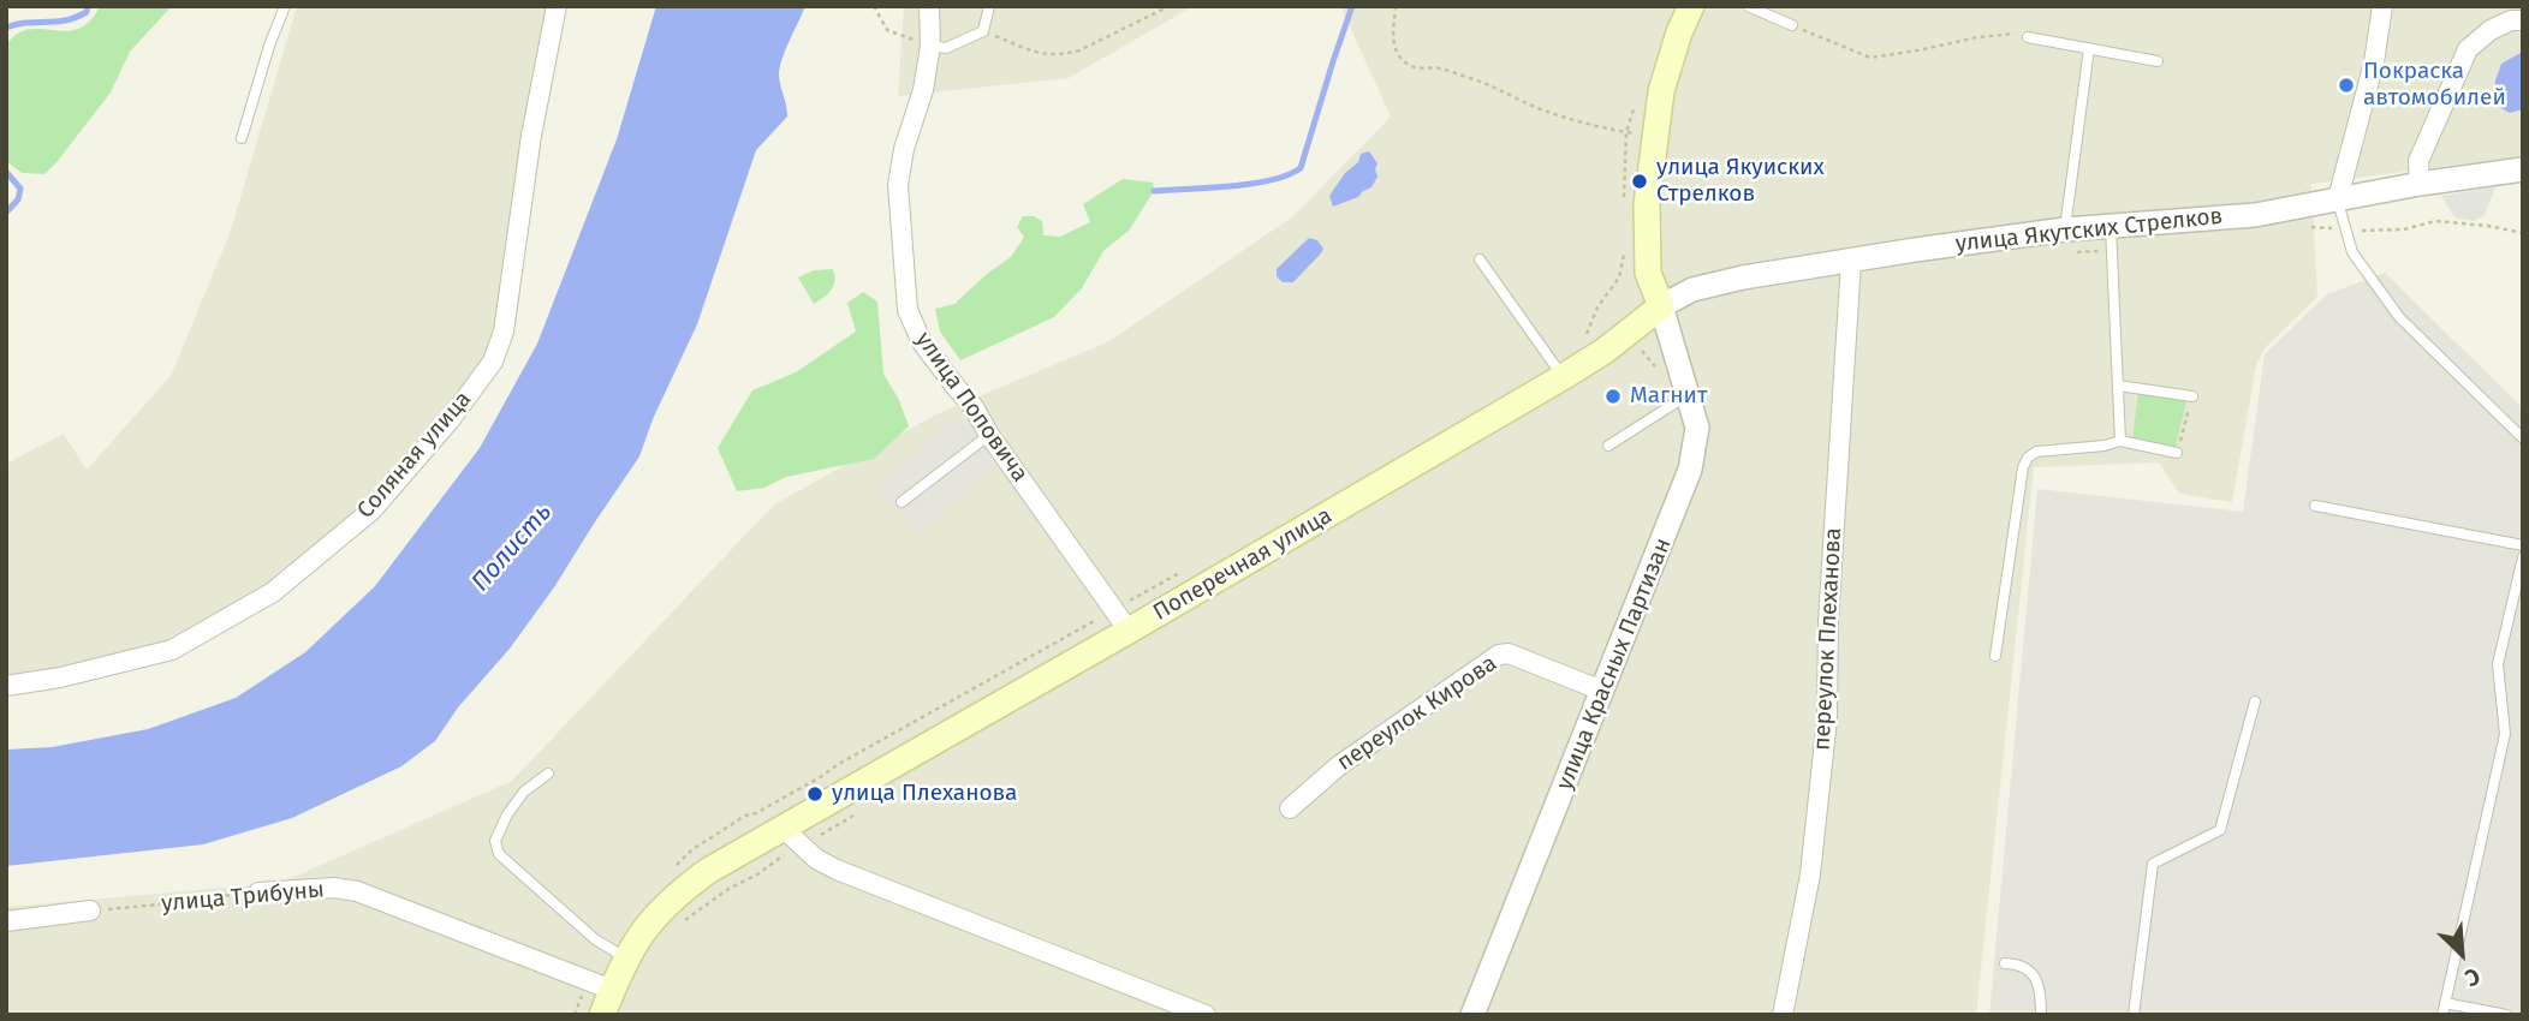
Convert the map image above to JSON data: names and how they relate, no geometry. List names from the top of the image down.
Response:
{
  "streets": {
    "main road": ["Поперечная улица"],
    "street": [
      "улица Якутских Стрелков",
      "улица Поповича",
      "Соляная улица",
      "переулок Плеханова",
      "улица Красных Партизан",
      "переулок Кирова",
      "улица Трибуны"
    ]
  },
  "crossings": [
    ["улица Якутских Стрелков", "Поперечная улица"],
    ["улица Якутских Стрелков", "переулок Плеханова"],
    ["улица Якутских Стрелков", "улица Красных Партизан"],
    ["улица Поповича", "Поперечная улица"],
    ["Поперечная улица", "улица Красных Партизан"],
    ["Поперечная улица", "улица Трибуны"],
    ["улица Красных Партизан", "переулок Кирова"]
  ],
  "water": ["Полисть"],
  "places": [
    "Покраска автомобилей",
    "улица Якуиских Стрелков",
    "Магнит",
    "улица Плеханова"
  ],
  "north": "bottom right"
}
